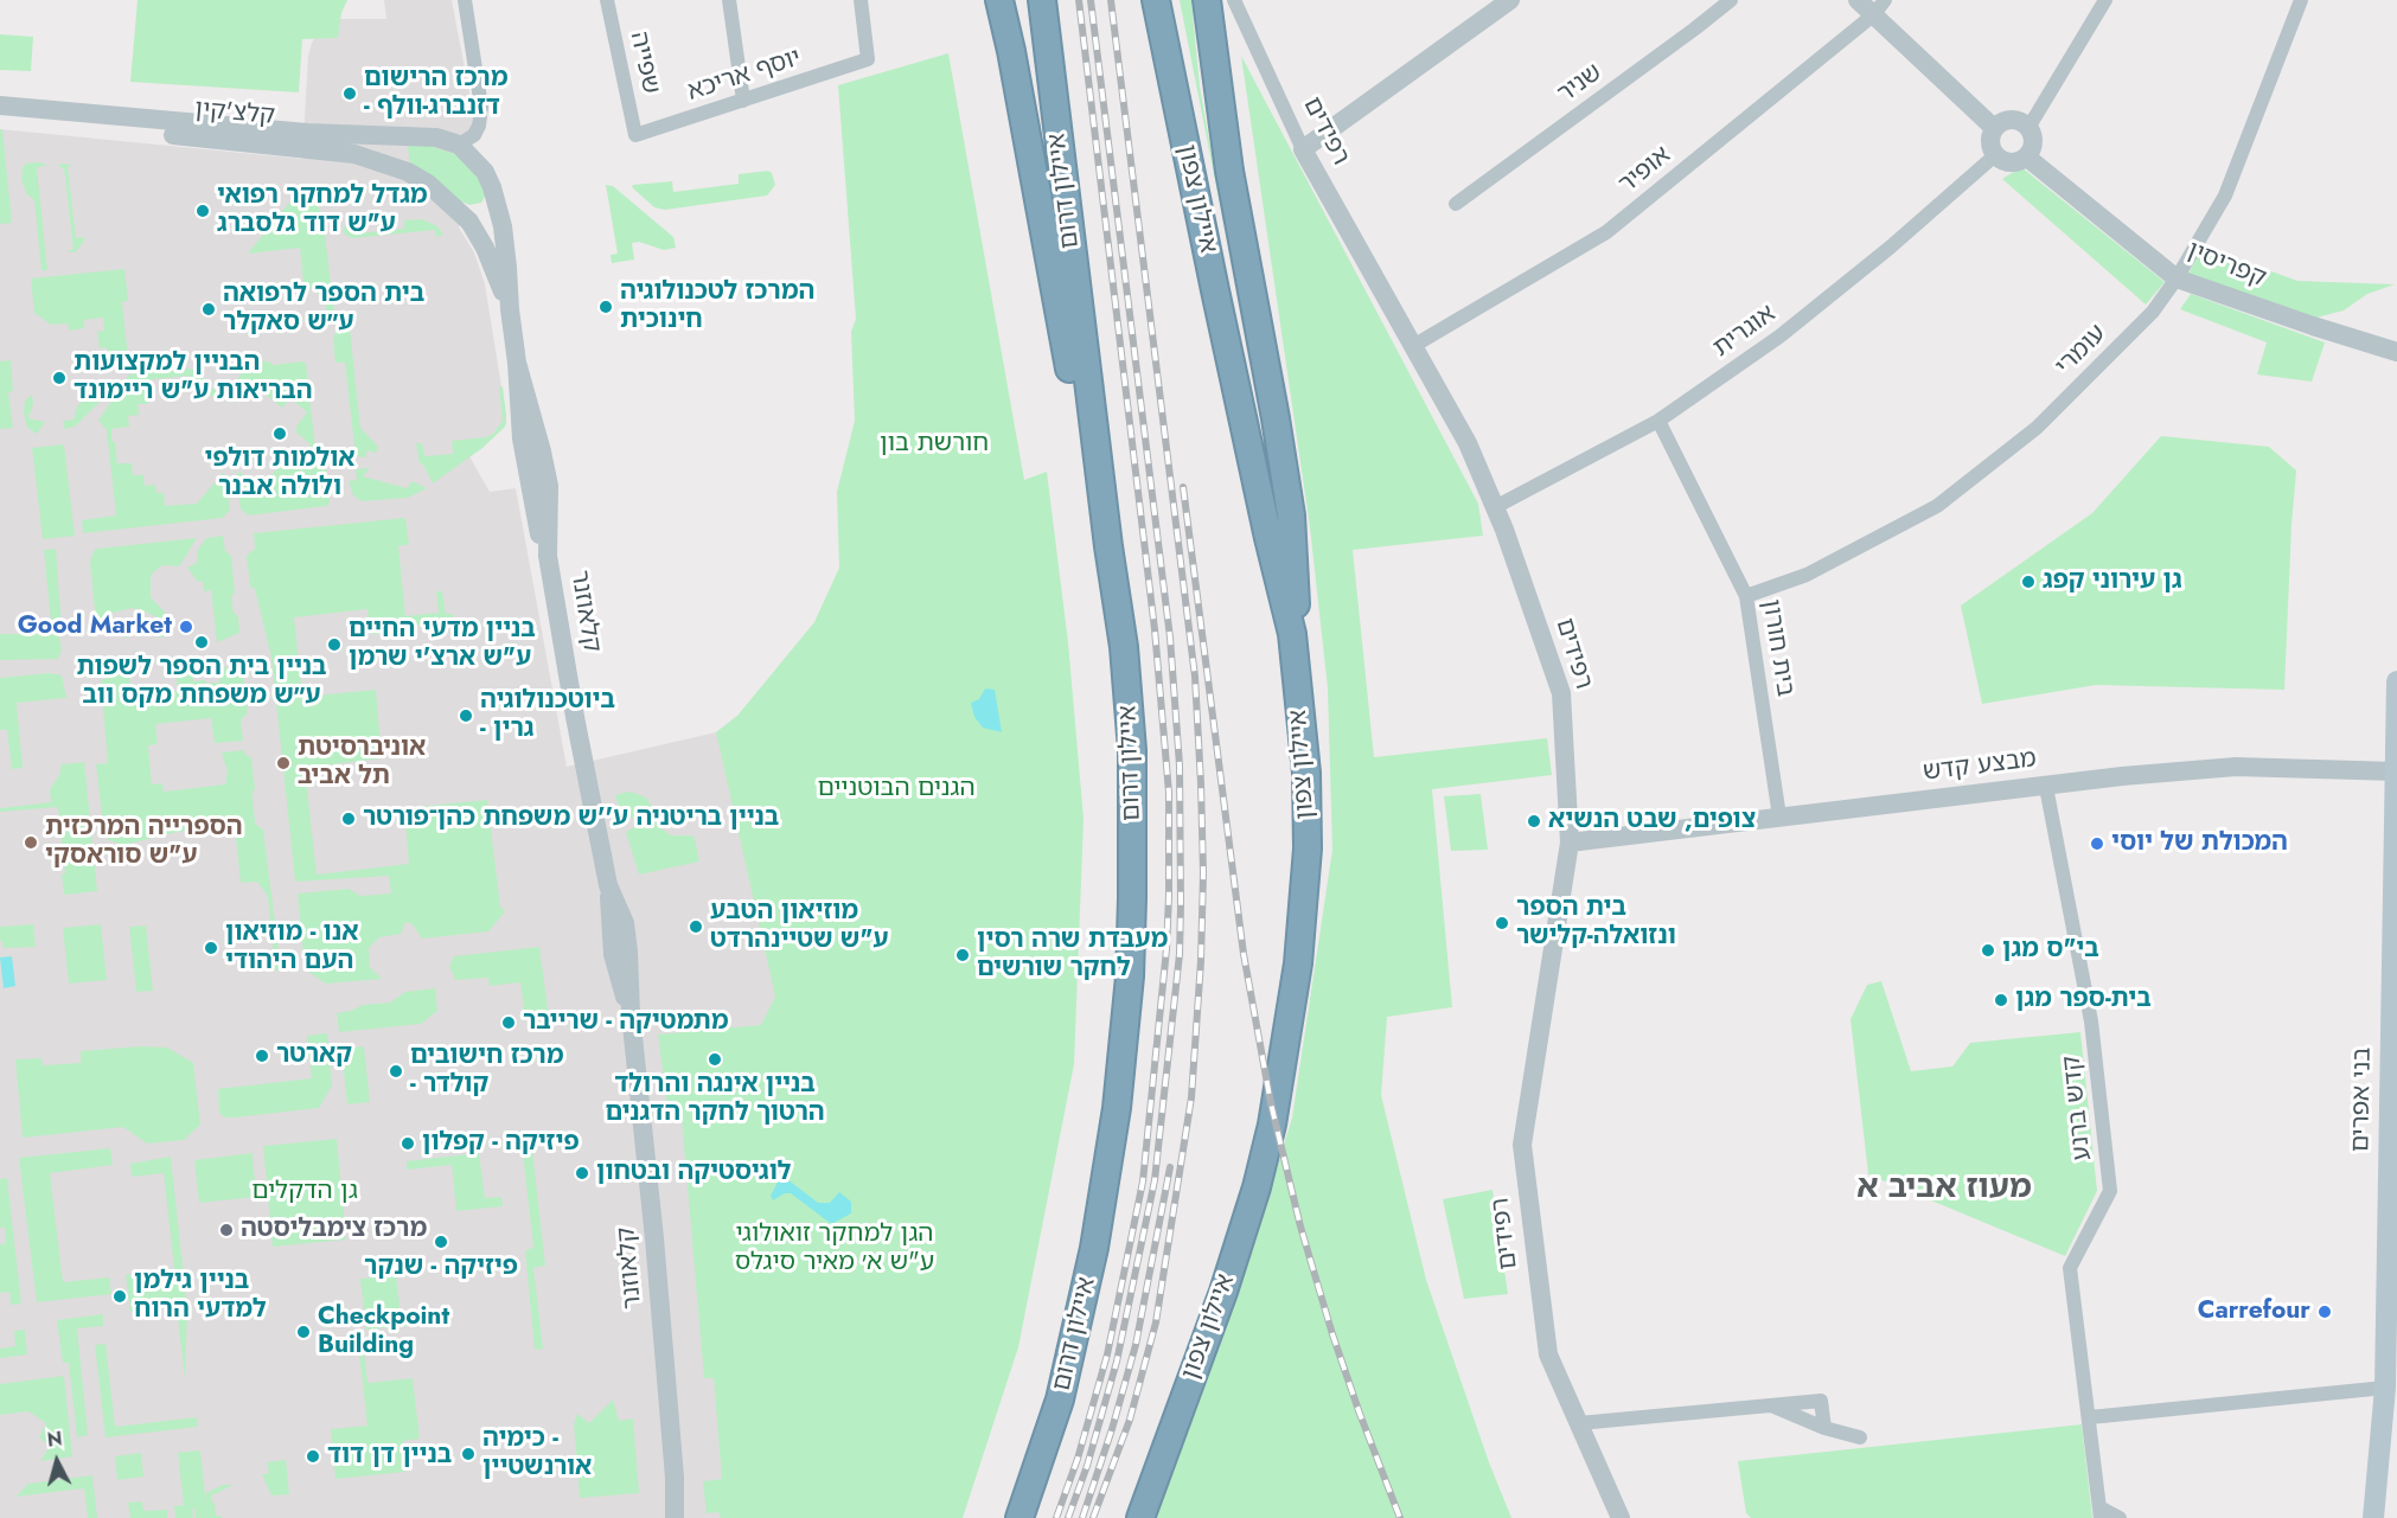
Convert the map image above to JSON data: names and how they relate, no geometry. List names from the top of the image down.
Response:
{
  "streets": {
    "highway": ["איילון דרום", "איילון צפון"],
    "main road": ["בני אפרים"],
    "street": [
      "שפייה",
      "יוסף אריכא",
      "שניר",
      "קלצ'קין",
      "רפידים",
      "אופיר",
      "קפריסין",
      "אוגרית",
      "עומרי",
      "קלאוזנר",
      "בית חורון",
      "מבצע קדש",
      "קדש ברנע"
    ]
  },
  "crossings": [
    ["שפייה", "יוסף אריכא"],
    ["קלצ'קין", "קלאוזנר"],
    ["רפידים", "אופיר"],
    ["רפידים", "אוגרית"],
    ["רפידים", "מבצע קדש"],
    ["קפריסין", "אוגרית"],
    ["קפריסין", "עומרי"],
    ["אוגרית", "בית חורון"],
    ["עומרי", "בית חורון"],
    ["בית חורון", "מבצע קדש"],
    ["מבצע קדש", "בני אפרים"],
    ["מבצע קדש", "קדש ברנע"]
  ],
  "districts": ["מעוז אביב א"],
  "parks": [
    "חורשת בון",
    "הגנים הבוטניים",
    "גן הדקלים",
    "הגן למחקר זואולוגי ע\"ש א׳ מאיר סיגלס"
  ],
  "places": [
    "מרכז הרישום - דזנברג-וולף",
    "מגדל למחקר רפואי ע\"ש דוד גלסברג",
    "המרכז לטכנולוגיה חינוכית",
    "בית הספר לרפואה ע״ש סאקלר",
    "הבניין למקצועות הבריאות ע\"ש ריימונד",
    "אולמות דולפי ולולה אבנר",
    "גן עירוני קפג",
    "Good Market",
    "בניין בית הספר לשפות ע״ש משפחת מקס ווב",
    "בניין מדעי החיים ע\"ש ארצ'י שרמן",
    "ביוטכנולוגיה - גרין",
    "אוניברסיטת תל אביב",
    "בניין בריטניה ע''ש משפחת כהן־פורטר",
    "צופים, שבט הנשיא",
    "הספרייה המרכזית ע\"ש סוראסקי",
    "המכולת של יוסי",
    "בית הספר ונזואלה-קלישר",
    "מוזיאון הטבע ע\"ש שטיינהרדט",
    "אנו - מוזיאון העם היהודי",
    "בי\"ס מגן",
    "מעבדת שרה רסין לחקר שורשים",
    "בית-ספר מגן",
    "מתמטיקה - שרייבר",
    "קארטר",
    "בניין אינגה והרולד הרטוך לחקר הדגנים",
    "מרכז חישובים - קולדר",
    "פיזיקה - קפלון",
    "לוגיסטיקה ובטחון",
    "מרכז צימבליסטה",
    "פיזיקה - שנקר",
    "בניין גילמן למדעי הרוח",
    "Carrefour",
    "Checkpoint Building",
    "כימיה - אורנשטיין",
    "בניין דן דוד"
  ],
  "north": "top"
}
